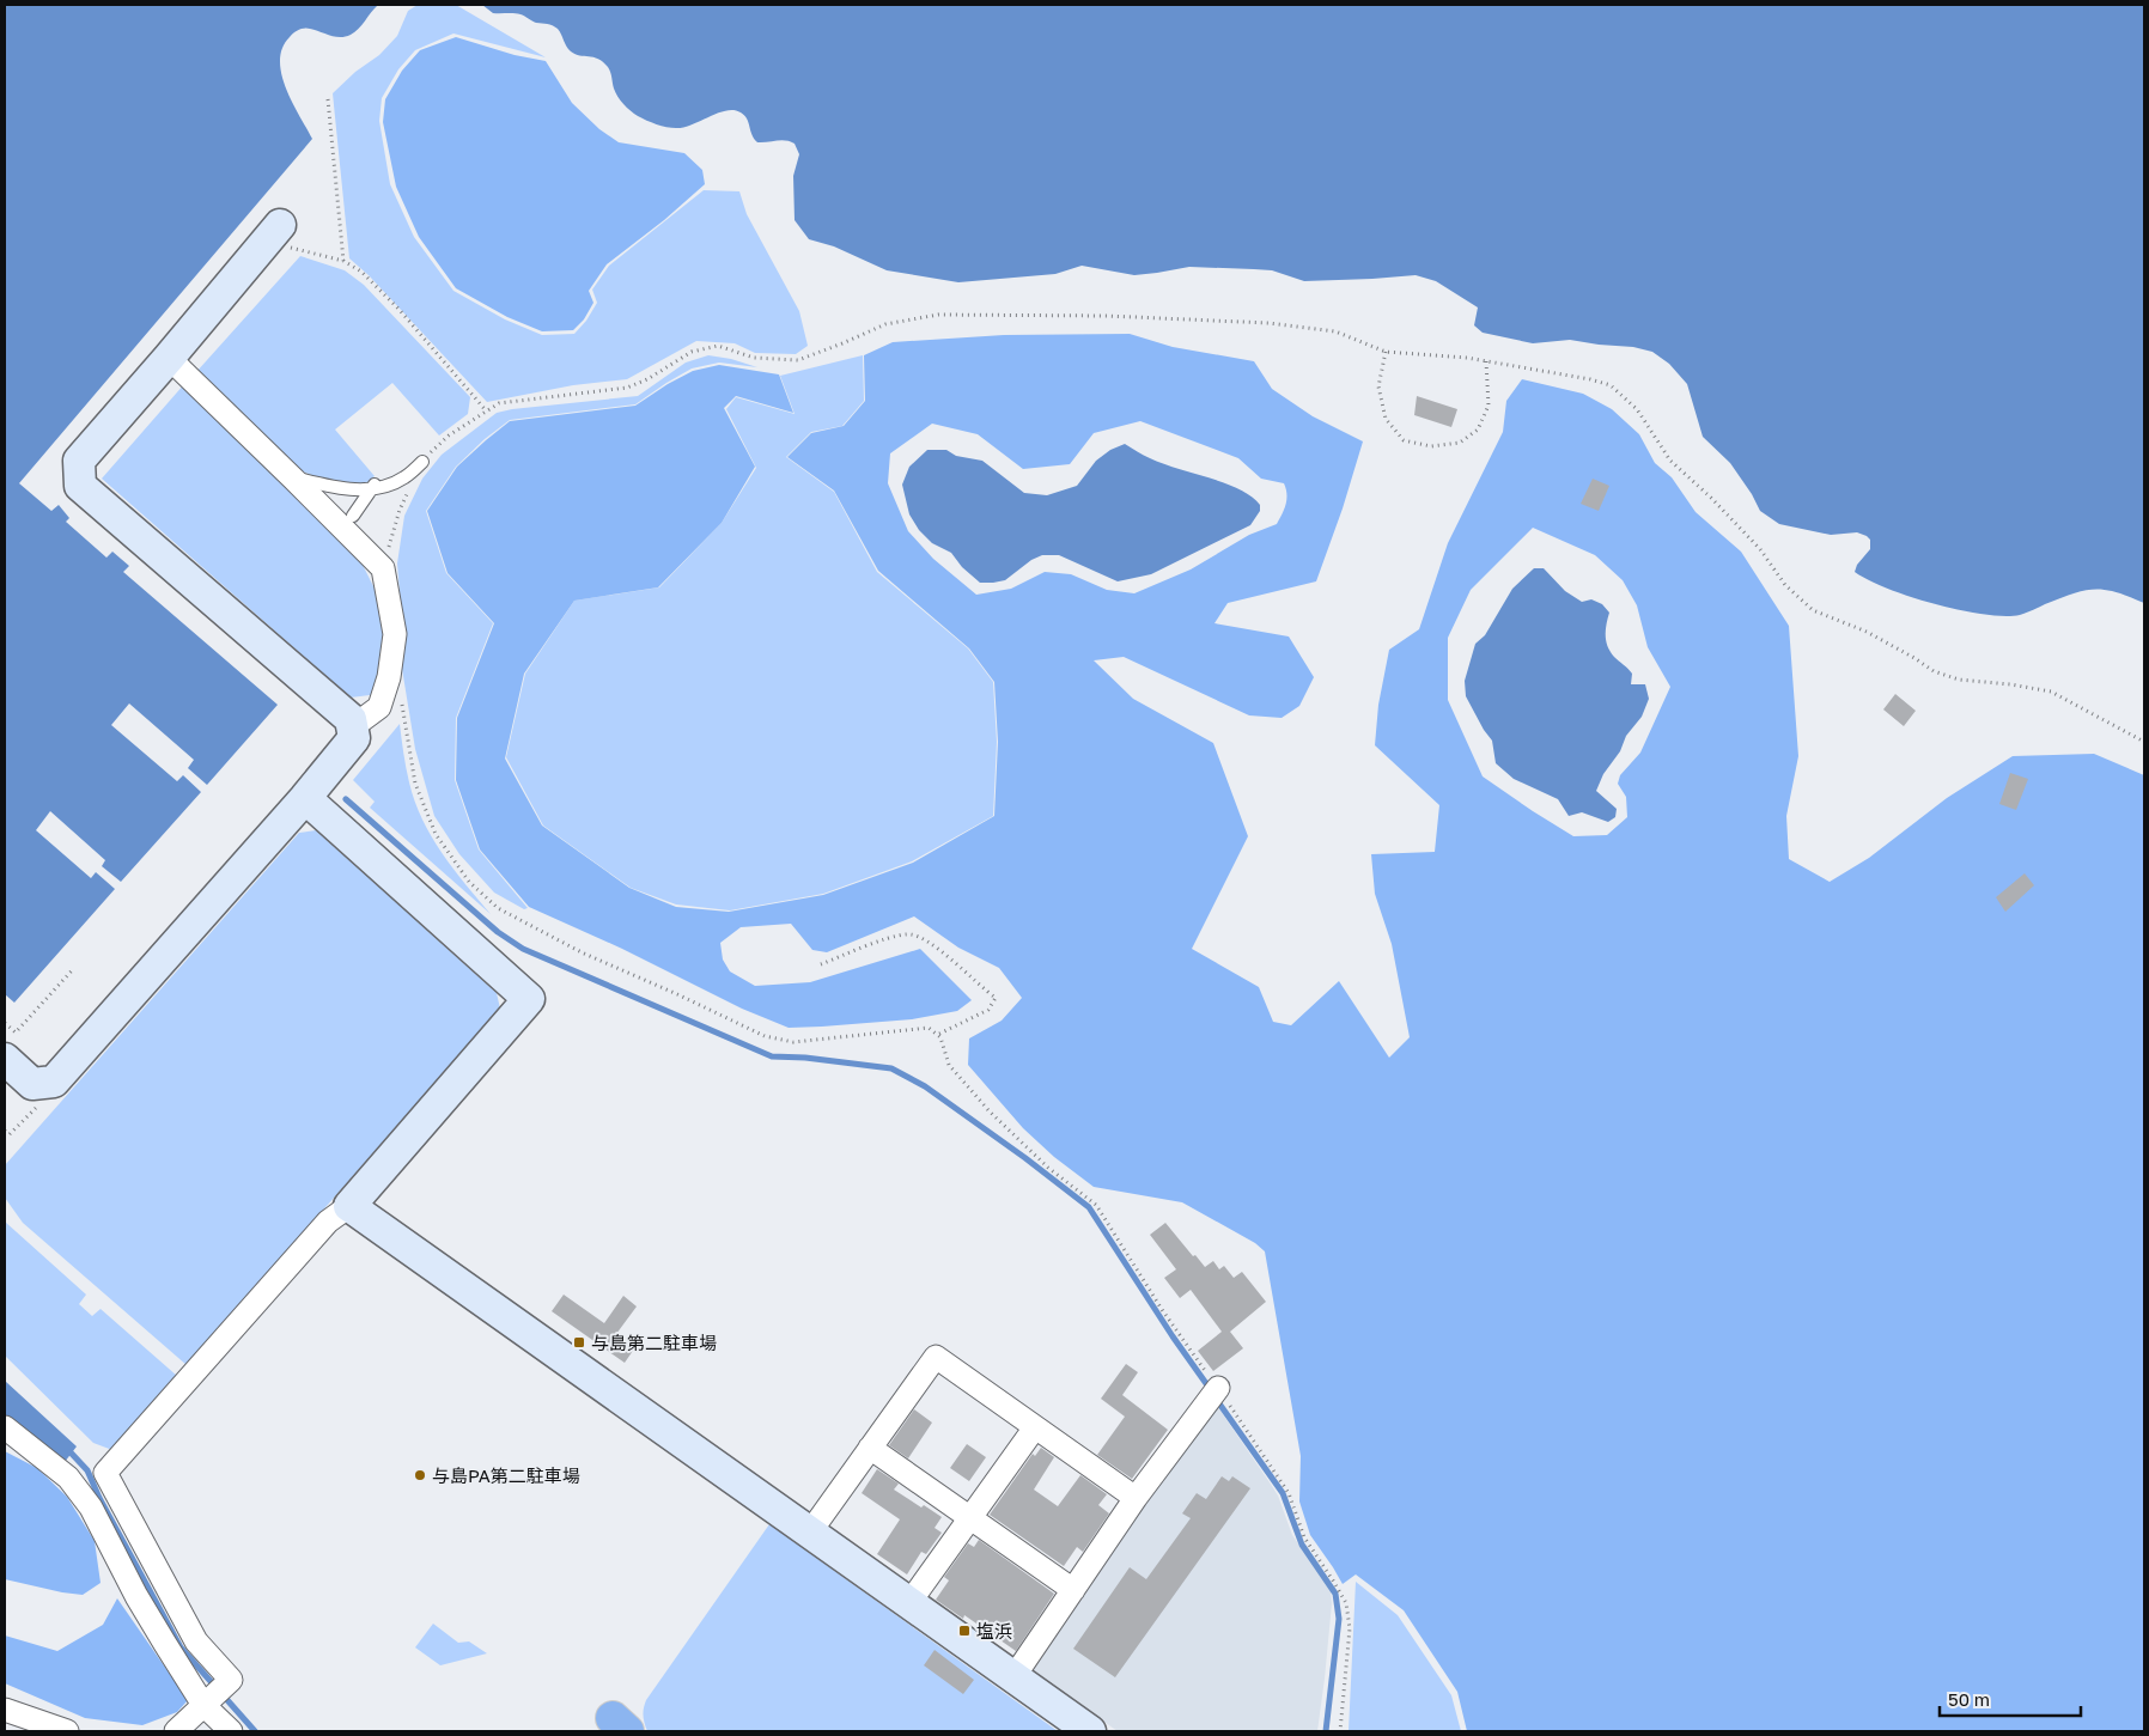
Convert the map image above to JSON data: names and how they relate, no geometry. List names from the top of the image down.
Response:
{
  "places": {
    "transit": ["与島第二駐車場", "塩浜"],
    "other": ["与島PA第二駐車場"]
  },
  "scale_bar": "50 m"
}
